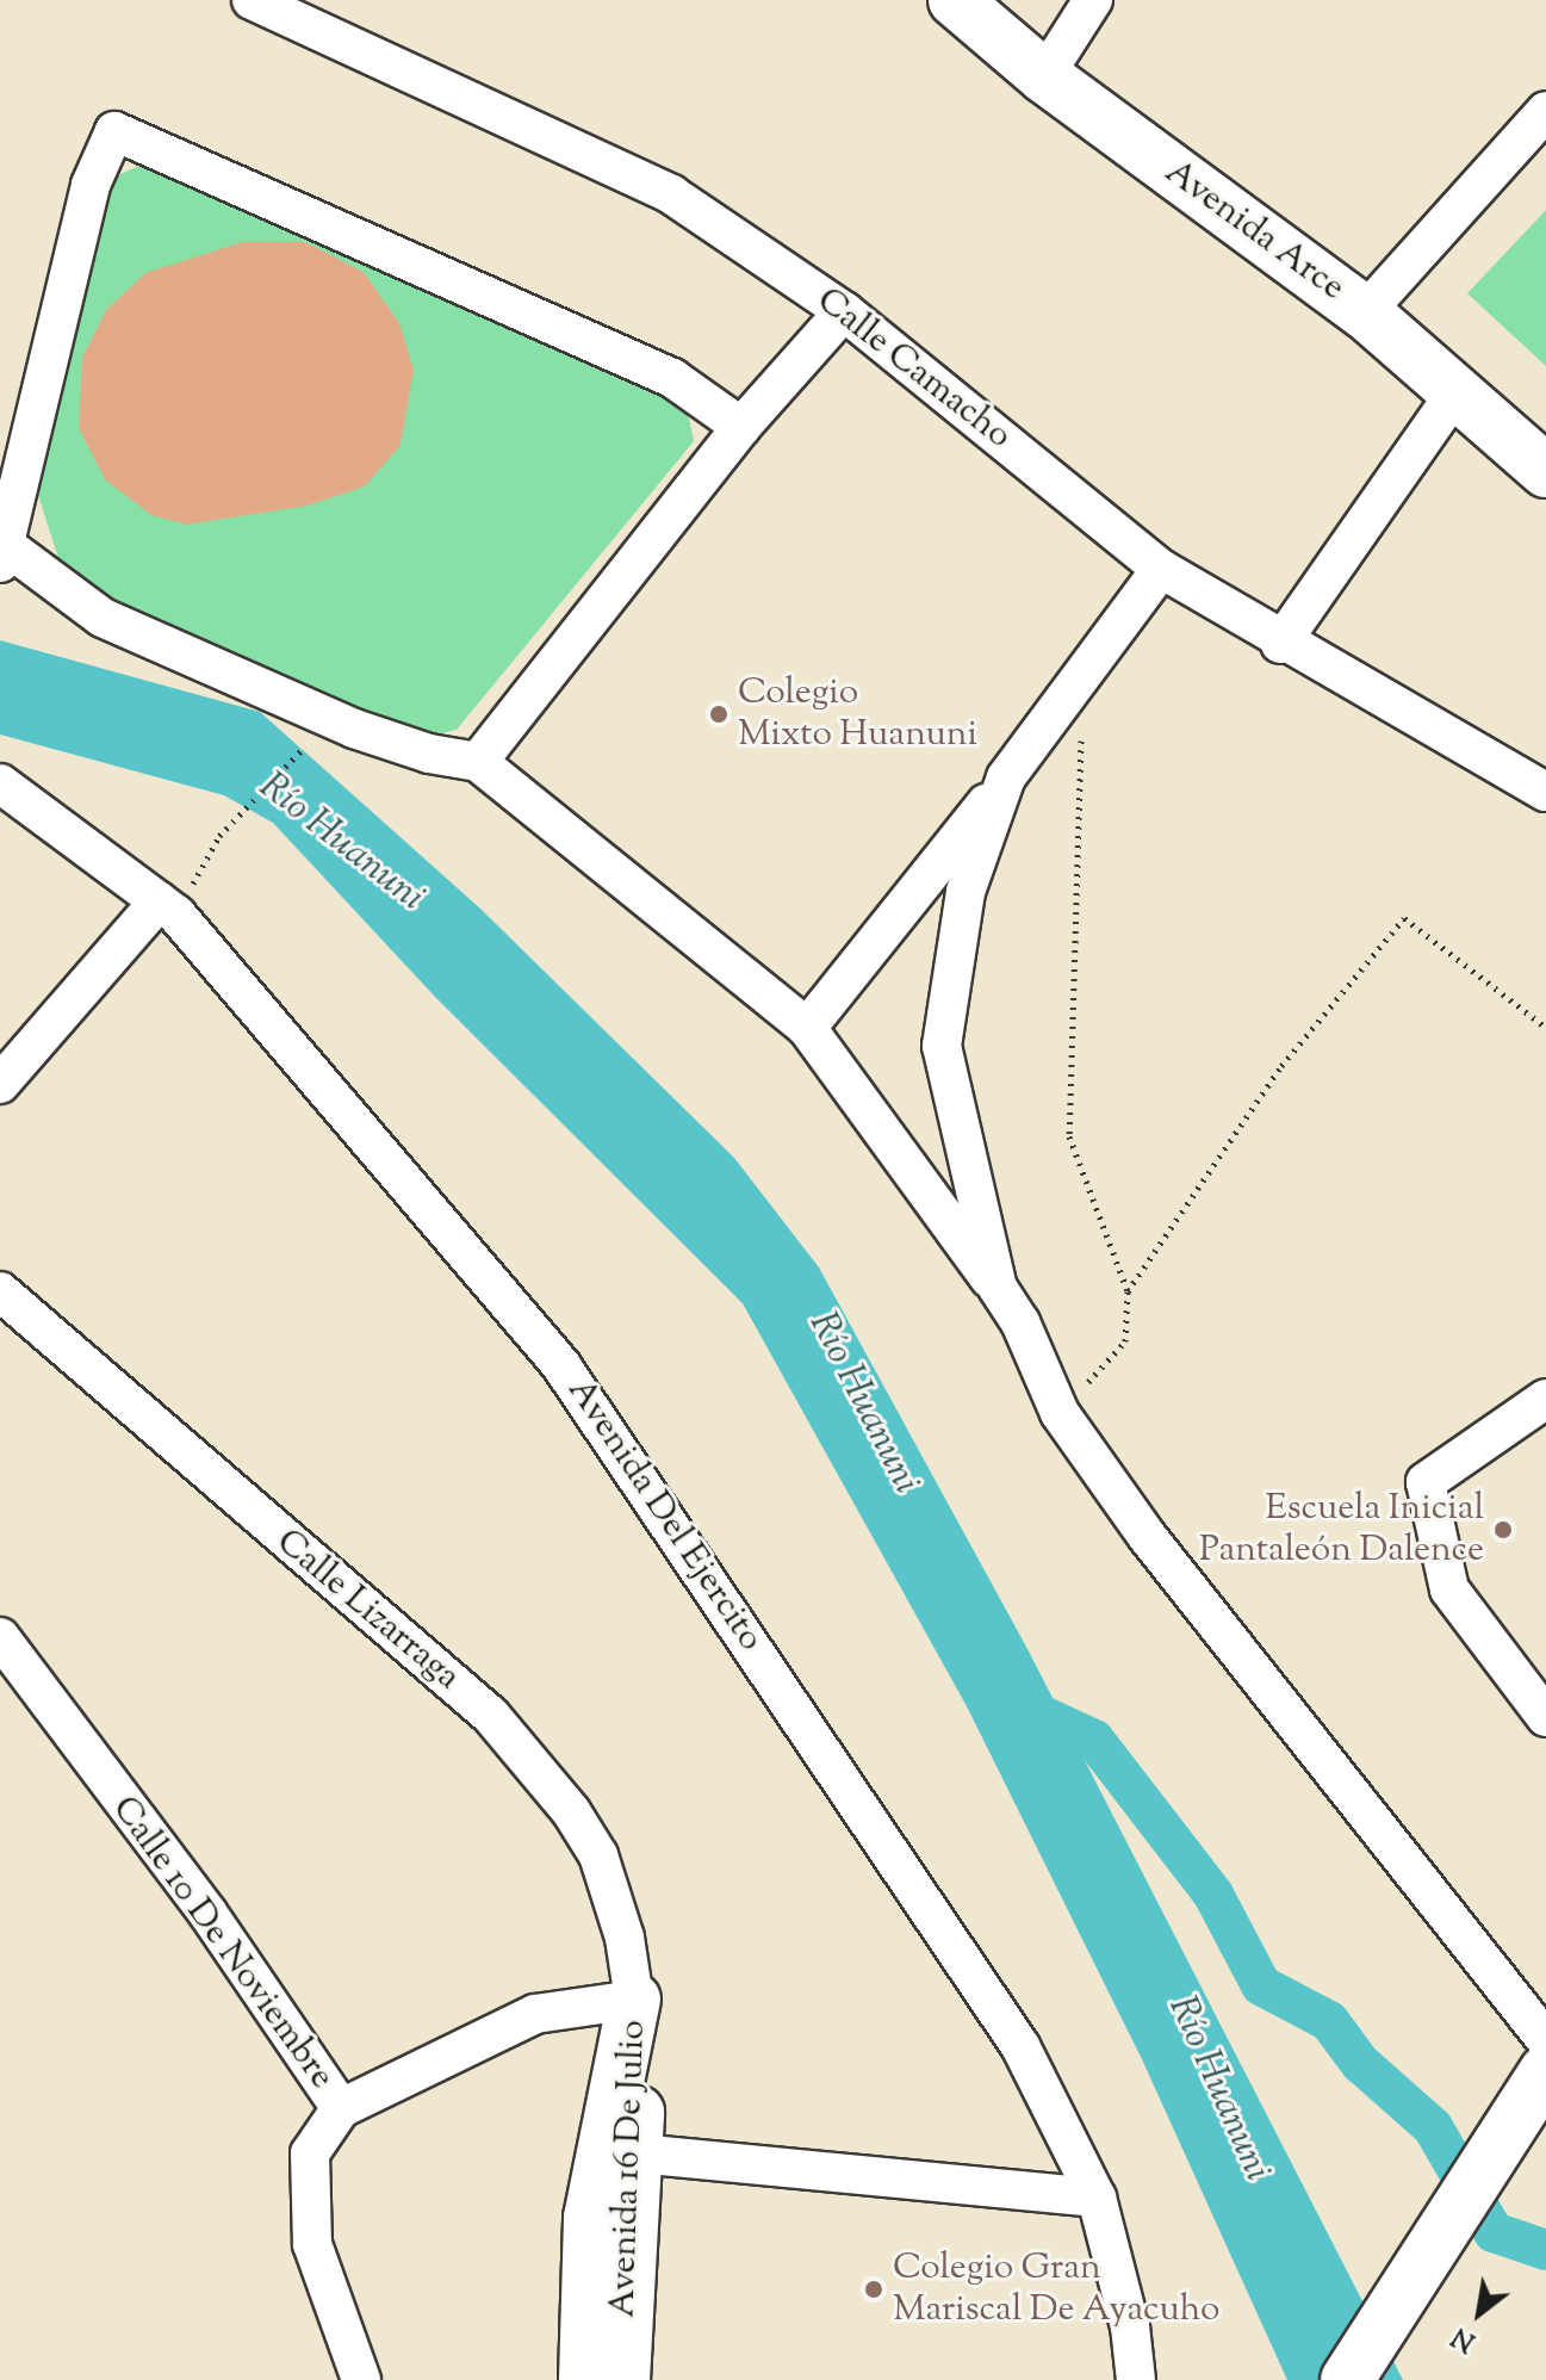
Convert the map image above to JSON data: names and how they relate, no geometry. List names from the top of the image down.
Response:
{
  "streets": {
    "main road": ["Avenida Arce", "Avenida 16 De Julio"],
    "street": [
      "Calle Camacho",
      "Avenida Del Ejercito",
      "Calle Lizarraga",
      "Calle 10 De Noviembre"
    ]
  },
  "crossings": [
    ["Calle Lizarraga", "Avenida 16 De Julio"]
  ],
  "water": ["Río Huanuni"],
  "places": ["Colegio Mixto Huanuni", "Escuela Inicial Pantaleón Dalence", "Colegio Gran Mariscal De Ayacuho"],
  "north": "bottom left"
}
